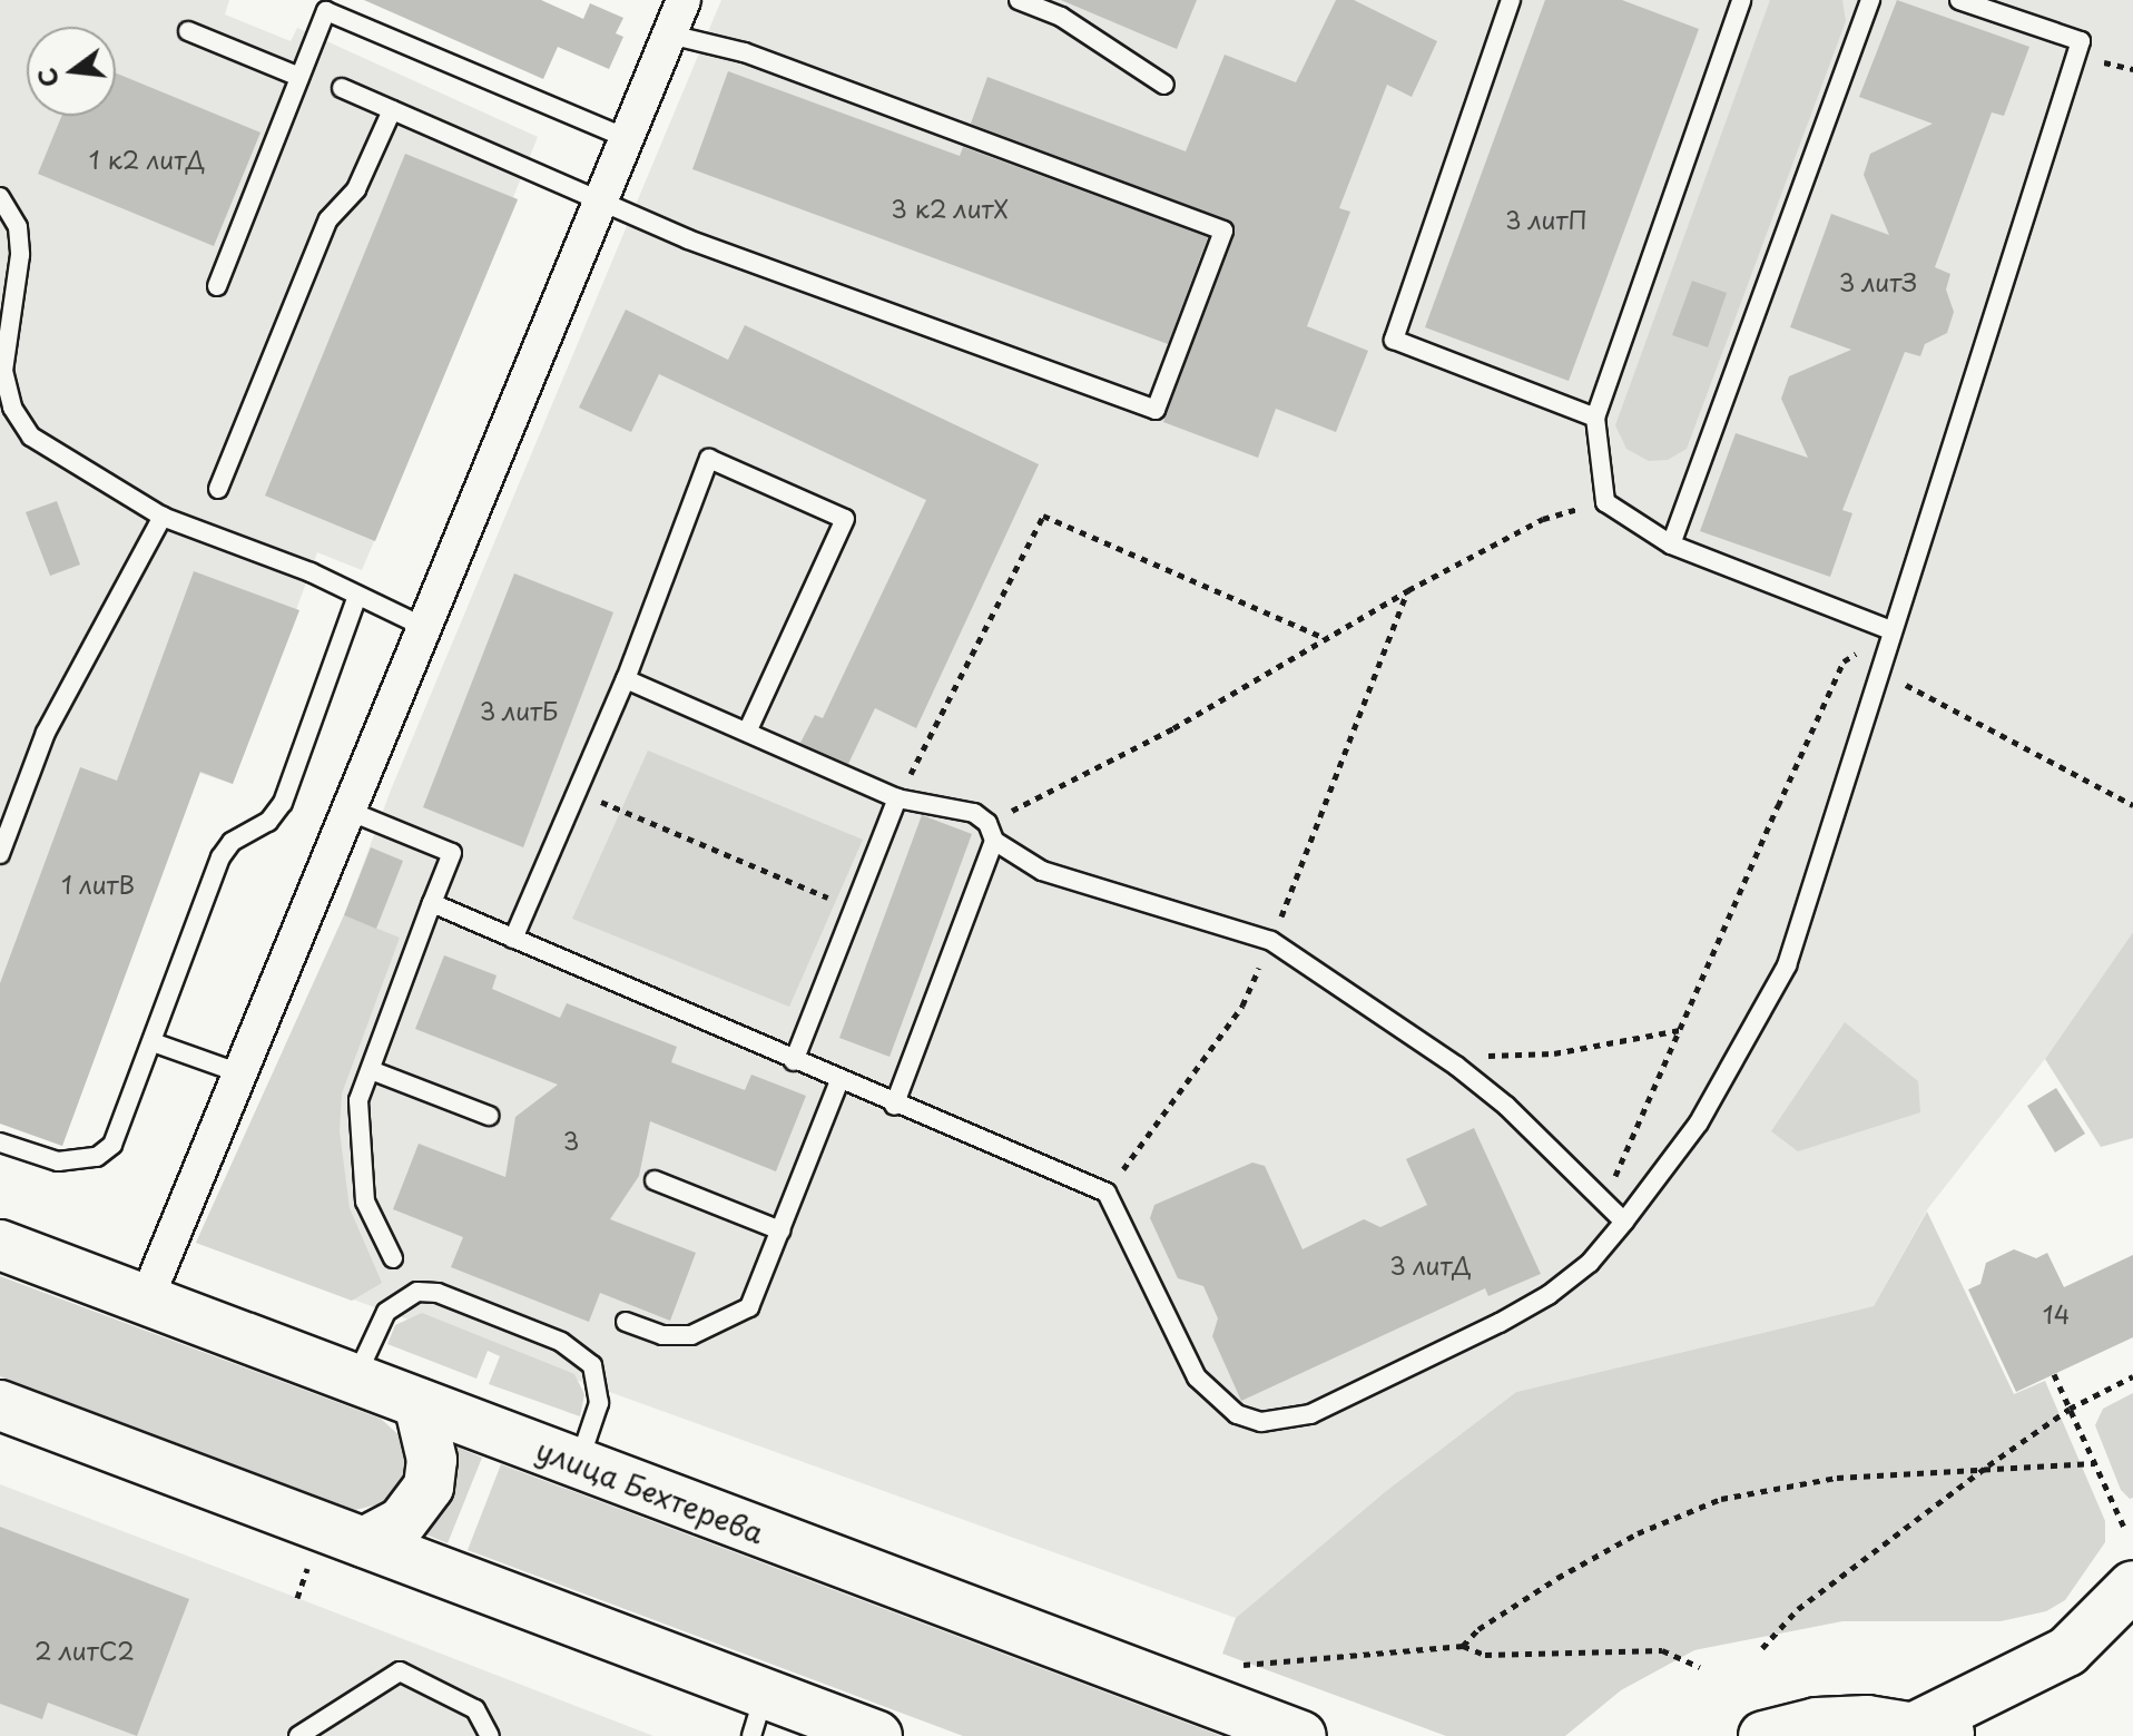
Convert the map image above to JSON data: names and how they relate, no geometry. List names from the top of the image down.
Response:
{
  "streets": {
    "street": ["улица Бехтерева"]
  },
  "house_numbers": [
    "1 к2 литД",
    "3 к2 литХ",
    "3 литП",
    "3 литЗ",
    "3 литБ",
    "1 литВ",
    "3",
    "3 литД",
    "14",
    "2 литС2"
  ],
  "north": "left"
}
